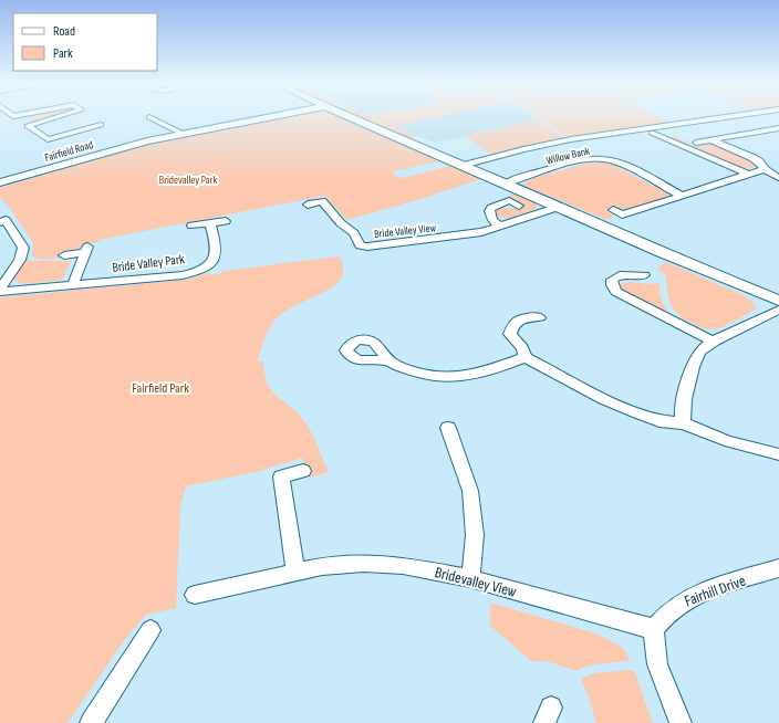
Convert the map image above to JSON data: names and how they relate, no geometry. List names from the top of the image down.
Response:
{
  "streets": {
    "street": [
      "Fairfield Road",
      "Willow Bank",
      "Bride Valley View",
      "Bride Valley Park",
      "Bridevalley View",
      "Fairhill Drive"
    ]
  },
  "crossings": [
    ["Bridevalley View", "Fairhill Drive"]
  ],
  "parks": ["Bridevalley Park", "Fairfield Park"],
  "legend": ["Road", "Park"]
}
